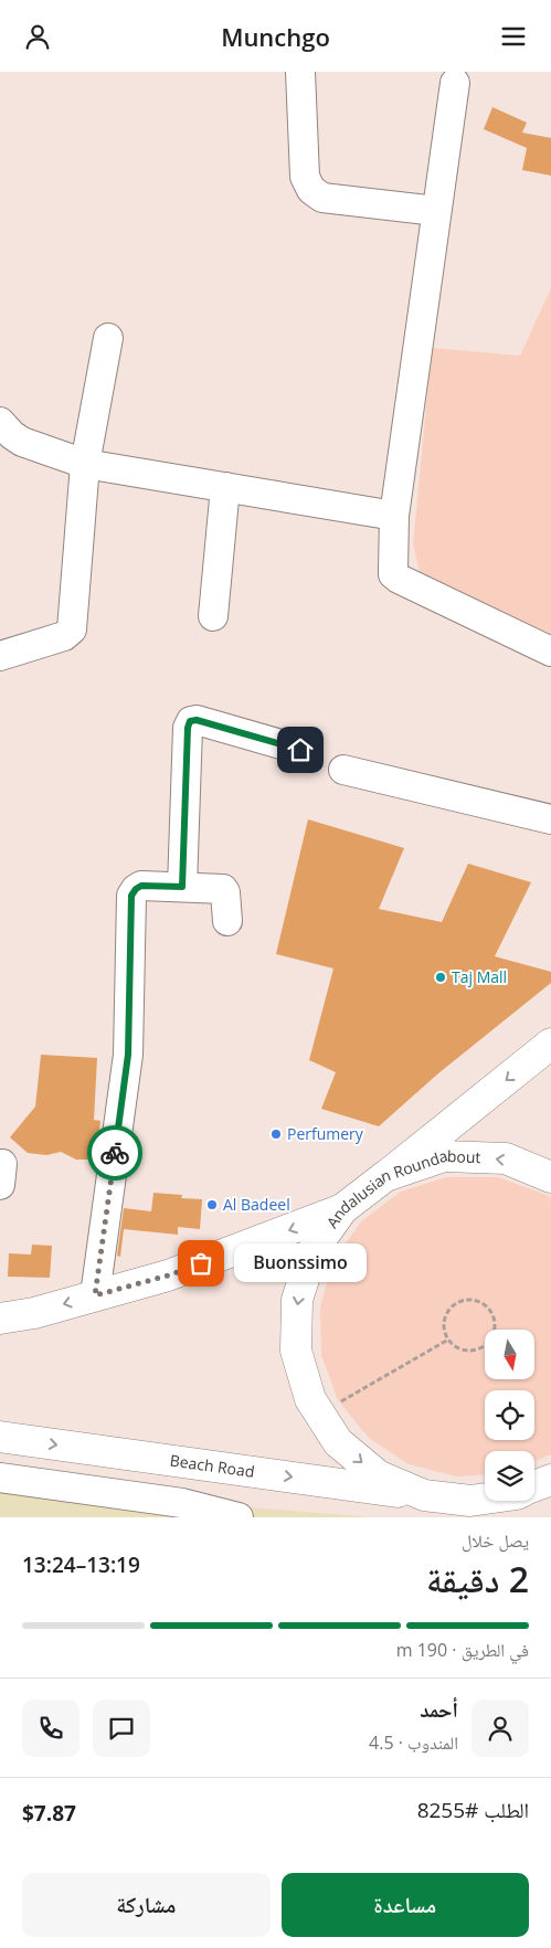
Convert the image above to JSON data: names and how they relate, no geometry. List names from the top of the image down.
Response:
{
  "streets": {
    "main road": ["Andalusian Roundabout", "Beach Road"]
  },
  "crossings": [
    ["Andalusian Roundabout", "Beach Road"]
  ],
  "one_way": ["Beach Road"],
  "places": [
    "Taj Mall",
    "Perfumery",
    "Al Badeel",
    "Buonssimo"
  ],
  "north": "bottom",
  "page": {
    "header": "Munchgo",
    "bubble": "Buonssimo",
    "heading": ["2 دقيقة", "يصل خلال", "13:19–13:24"],
    "panel": [
      "أحمد",
      "المندوب · 4.5",
      "الطلب #8255",
      "$7.87"
    ],
    "bar": "في الطريق · 190 m",
    "buttons": ["مساعدة", "مشاركة"]
  }
}
